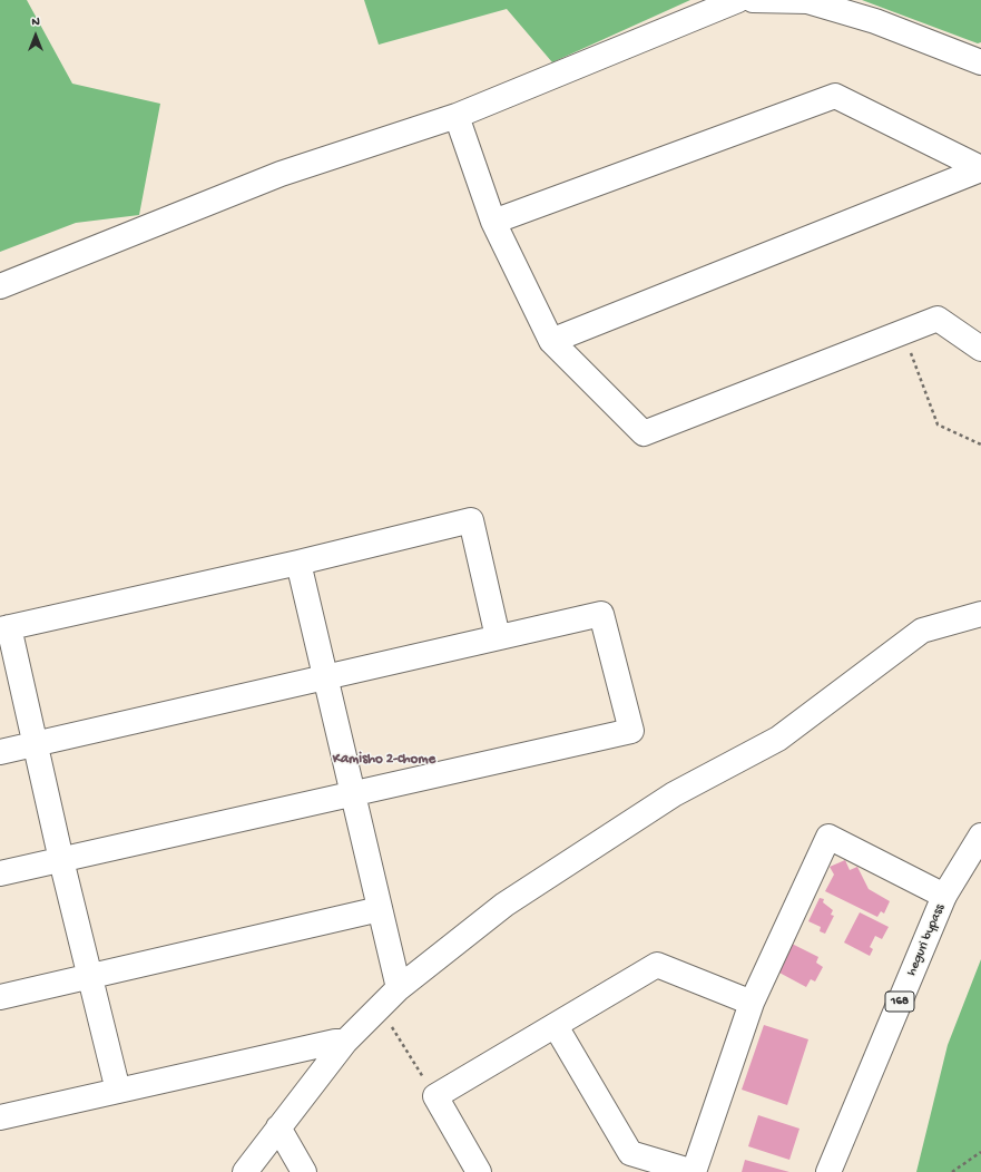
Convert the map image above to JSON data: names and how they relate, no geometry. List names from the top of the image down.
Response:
{
  "streets": {
    "main road": ["heguri bypass", "168"]
  },
  "districts": ["Kamisho 2-chome"],
  "north": "top"
}
